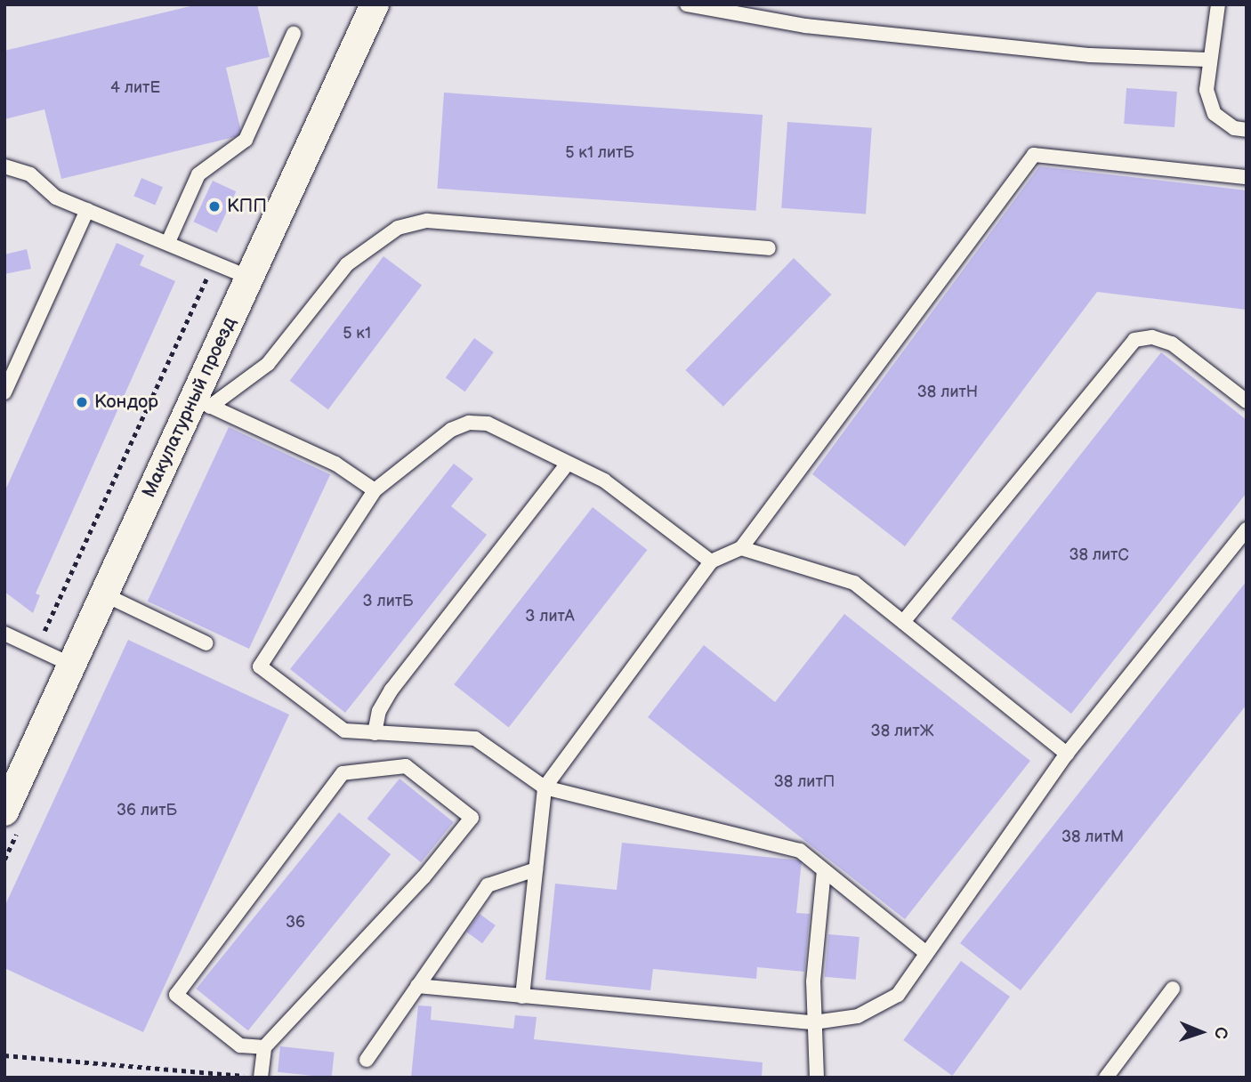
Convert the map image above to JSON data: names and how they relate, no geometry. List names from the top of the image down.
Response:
{
  "streets": {
    "street": ["Макулатурный проезд"]
  },
  "places": ["КПП", "Кондор"],
  "house_numbers": [
    "4 литЕ",
    "5 к1 литБ",
    "5 к1",
    "38 литН",
    "38 литС",
    "3 литБ",
    "3 литА",
    "38 литЖ",
    "38 литП",
    "36 литБ",
    "38 литМ",
    "36"
  ],
  "north": "right"
}
